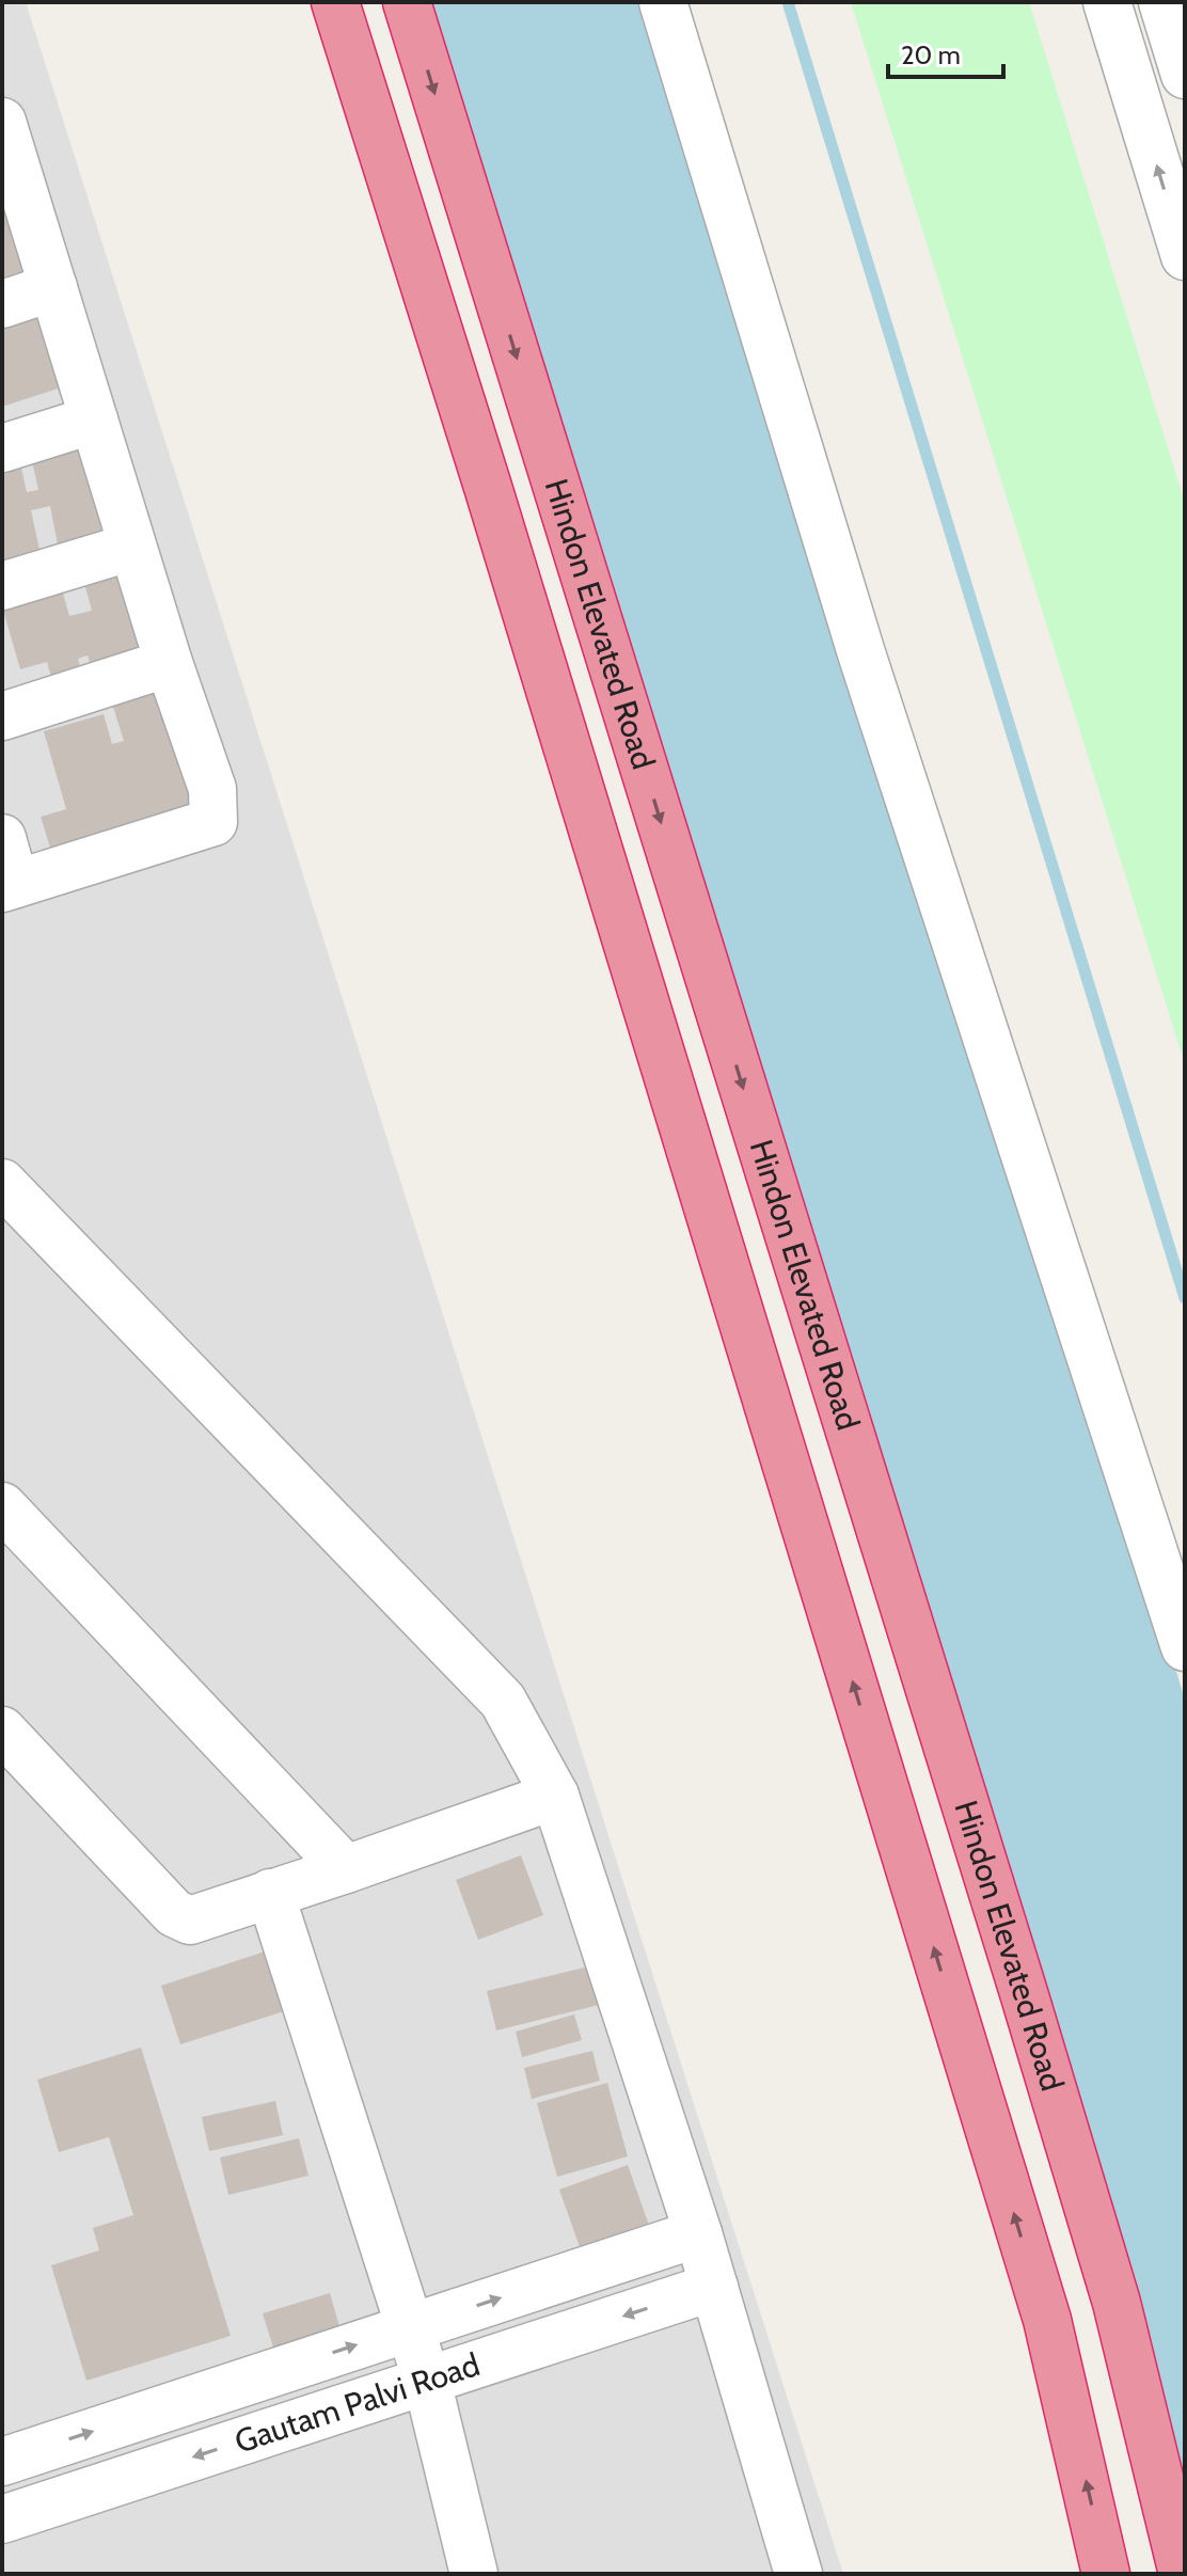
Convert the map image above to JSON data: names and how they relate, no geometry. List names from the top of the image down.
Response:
{
  "streets": {
    "highway": ["Hindon Elevated Road"],
    "street": ["Gautam Palvi Road"]
  },
  "scale_bar": "20 m"
}
